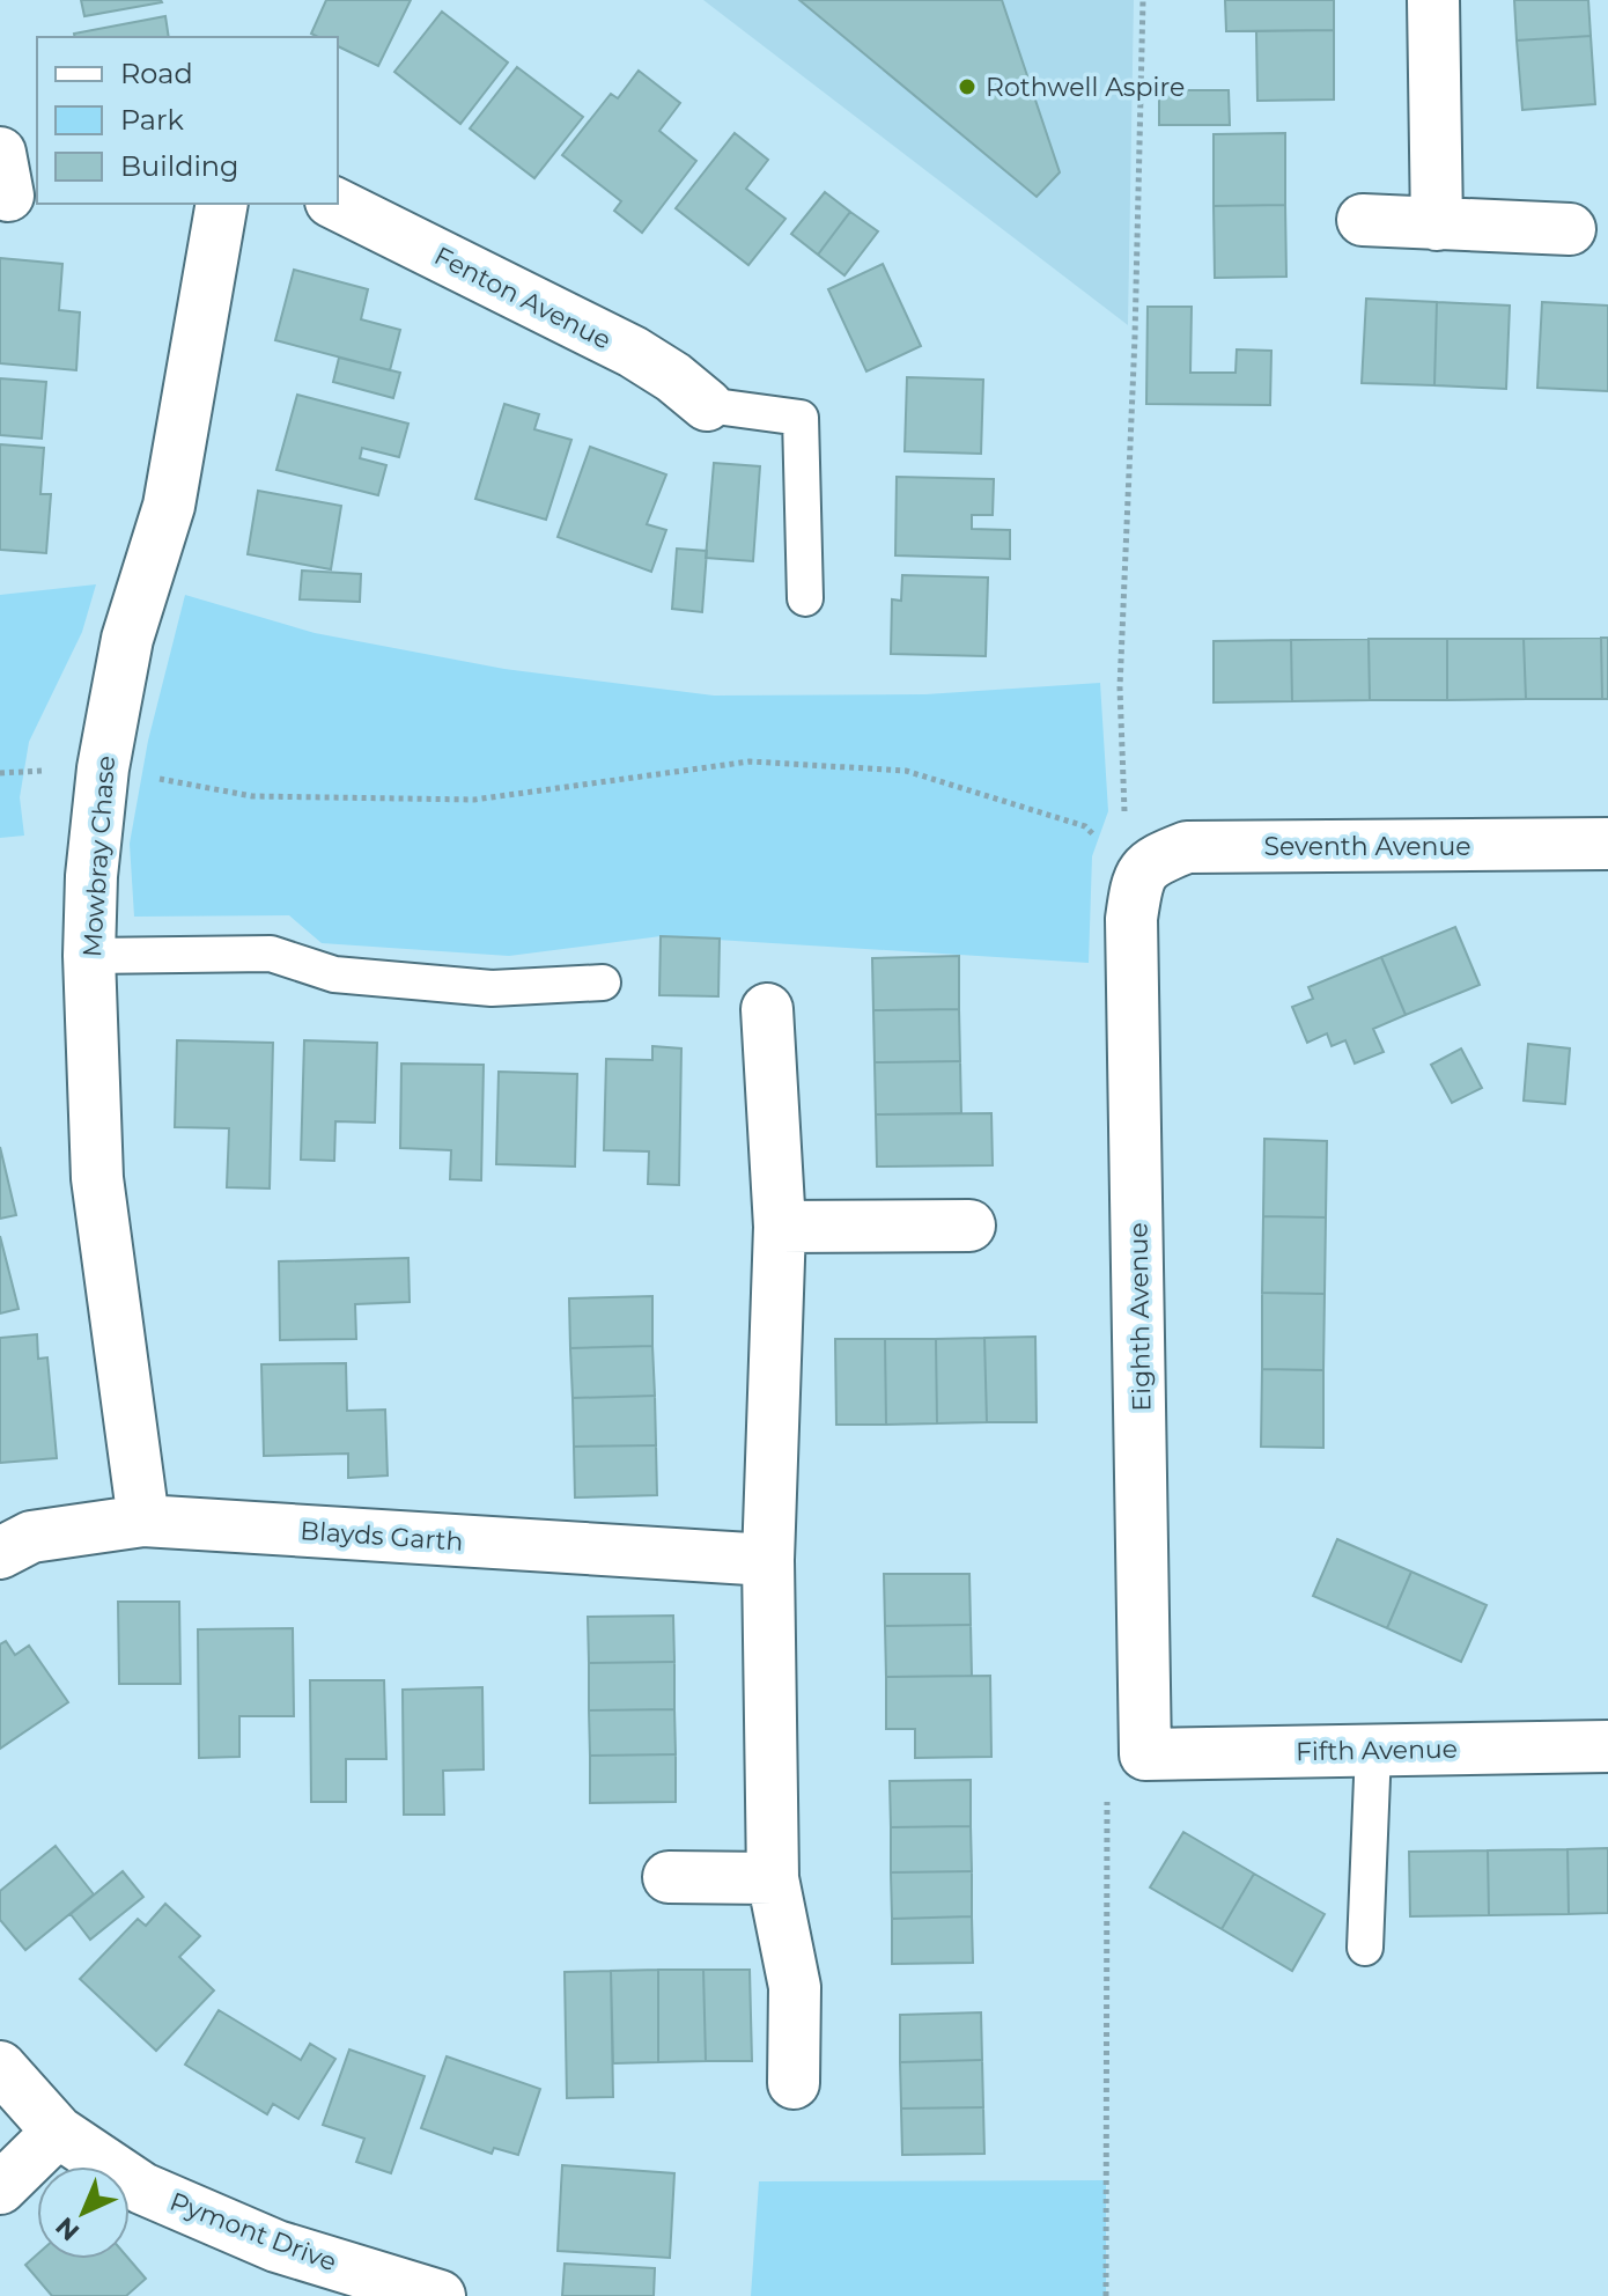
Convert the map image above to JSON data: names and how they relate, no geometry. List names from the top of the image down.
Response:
{
  "streets": {
    "street": [
      "Fenton Avenue",
      "Seventh Avenue",
      "Mowbray Chase",
      "Eighth Avenue",
      "Blayds Garth",
      "Fifth Avenue",
      "Pymont Drive"
    ]
  },
  "crossings": [
    ["Seventh Avenue", "Eighth Avenue"],
    ["Mowbray Chase", "Blayds Garth"],
    ["Eighth Avenue", "Fifth Avenue"]
  ],
  "places": ["Rothwell Aspire"],
  "legend": ["Road", "Park", "Building"],
  "north": "bottom left"
}
